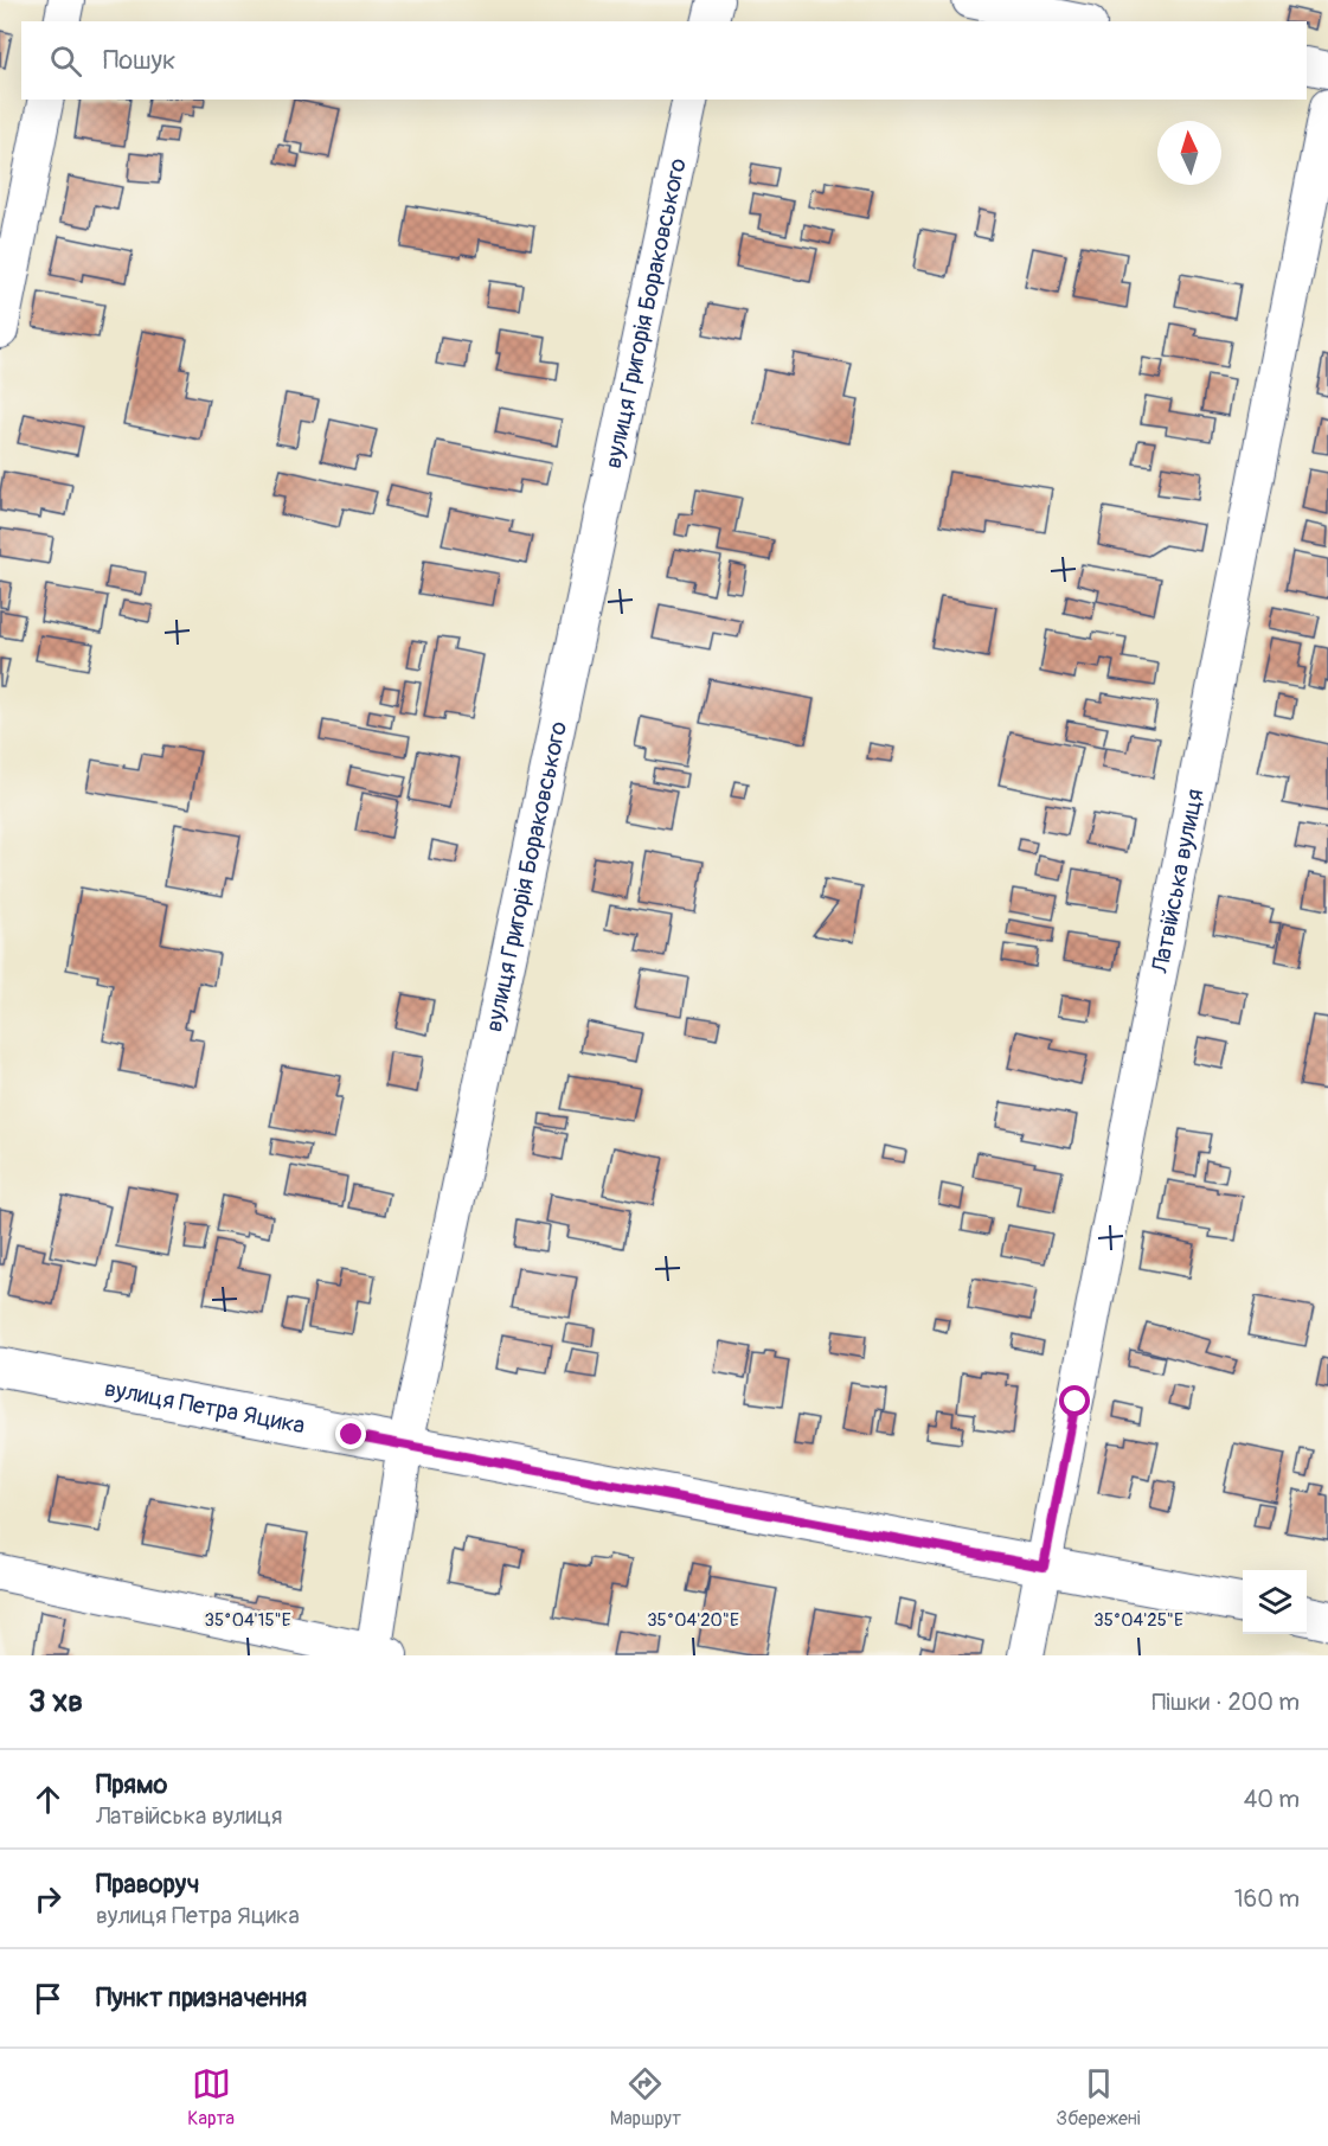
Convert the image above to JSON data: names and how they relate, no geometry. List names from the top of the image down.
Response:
{
  "streets": {
    "street": ["вулиця Григорія Бораковського", "Латвійська вулиця", "вулиця Петра Яцика"]
  },
  "crossings": [
    ["вулиця Григорія Бораковського", "вулиця Петра Яцика"],
    ["Латвійська вулиця", "вулиця Петра Яцика"]
  ],
  "north": "top",
  "page": {
    "search": "Пошук",
    "heading": ["3 хв", "Пішки · 200 m"],
    "list": [
      ["Прямо", "Латвійська вулиця", "40 m"],
      ["Праворуч", "вулиця Петра Яцика", "160 m"],
      "Пункт призначення"
    ],
    "nav": ["Карта", "Маршрут", "Збережені"]
  },
  "coordinates": ["35°04'15\"E", "35°04'20\"E", "35°04'25\"E"]
}
